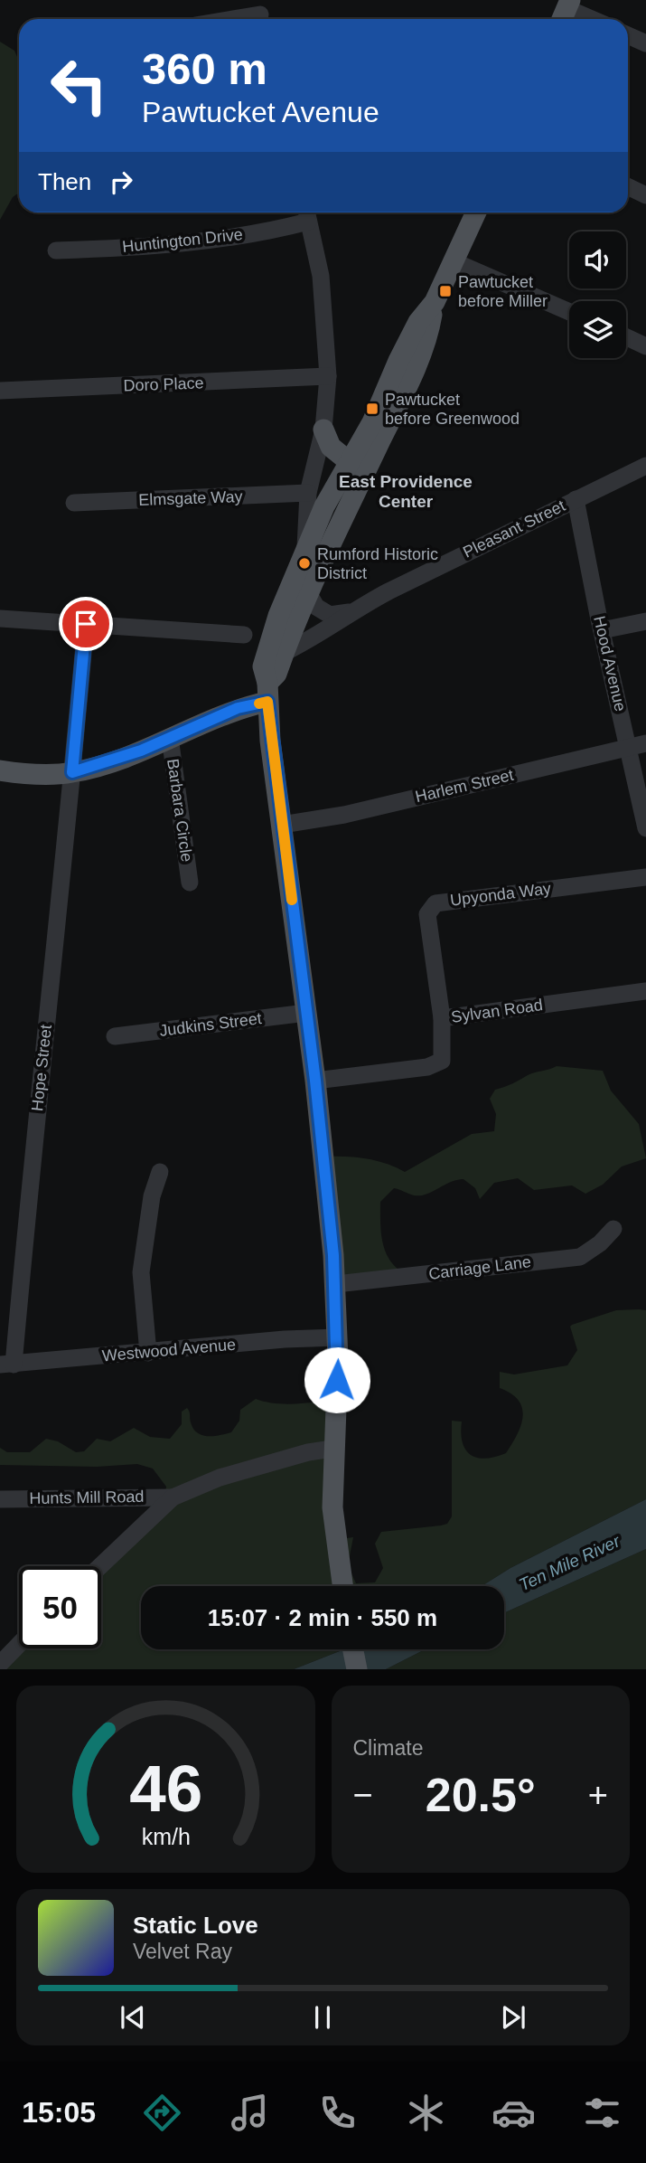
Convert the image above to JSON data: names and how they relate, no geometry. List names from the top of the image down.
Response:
{
  "streets": {
    "street": [
      "Huntington Drive",
      "Doro Place",
      "Elmsgate Way",
      "Pleasant Street",
      "Hood Avenue",
      "Harlem Street",
      "Barbara Circle",
      "Upyonda Way",
      "Sylvan Road",
      "Judkins Street",
      "Hope Street",
      "Carriage Lane",
      "Westwood Avenue",
      "Hunts Mill Road"
    ]
  },
  "crossings": [
    ["Pleasant Street", "Hood Avenue"],
    ["Hood Avenue", "Harlem Street"],
    ["Upyonda Way", "Sylvan Road"],
    ["Hope Street", "Westwood Avenue"]
  ],
  "districts": ["East Providence Center"],
  "water": ["Ten Mile River"],
  "places": {
    "transit": ["Pawtucket before Miller", "Pawtucket before Greenwood"],
    "other": ["Rumford Historic District"]
  },
  "page": {
    "turn": ["360 m", "Pawtucket Avenue"],
    "then": "Then",
    "limit": "50",
    "trip": "15:07 · 2 min · 550 m",
    "tile": "Climate",
    "heat": ["−", "20.5°", "+"],
    "song": ["Static Love", "Velvet Ray"],
    "tabs": "15:05",
    "gauge": ["46", "km/h"]
  }
}
